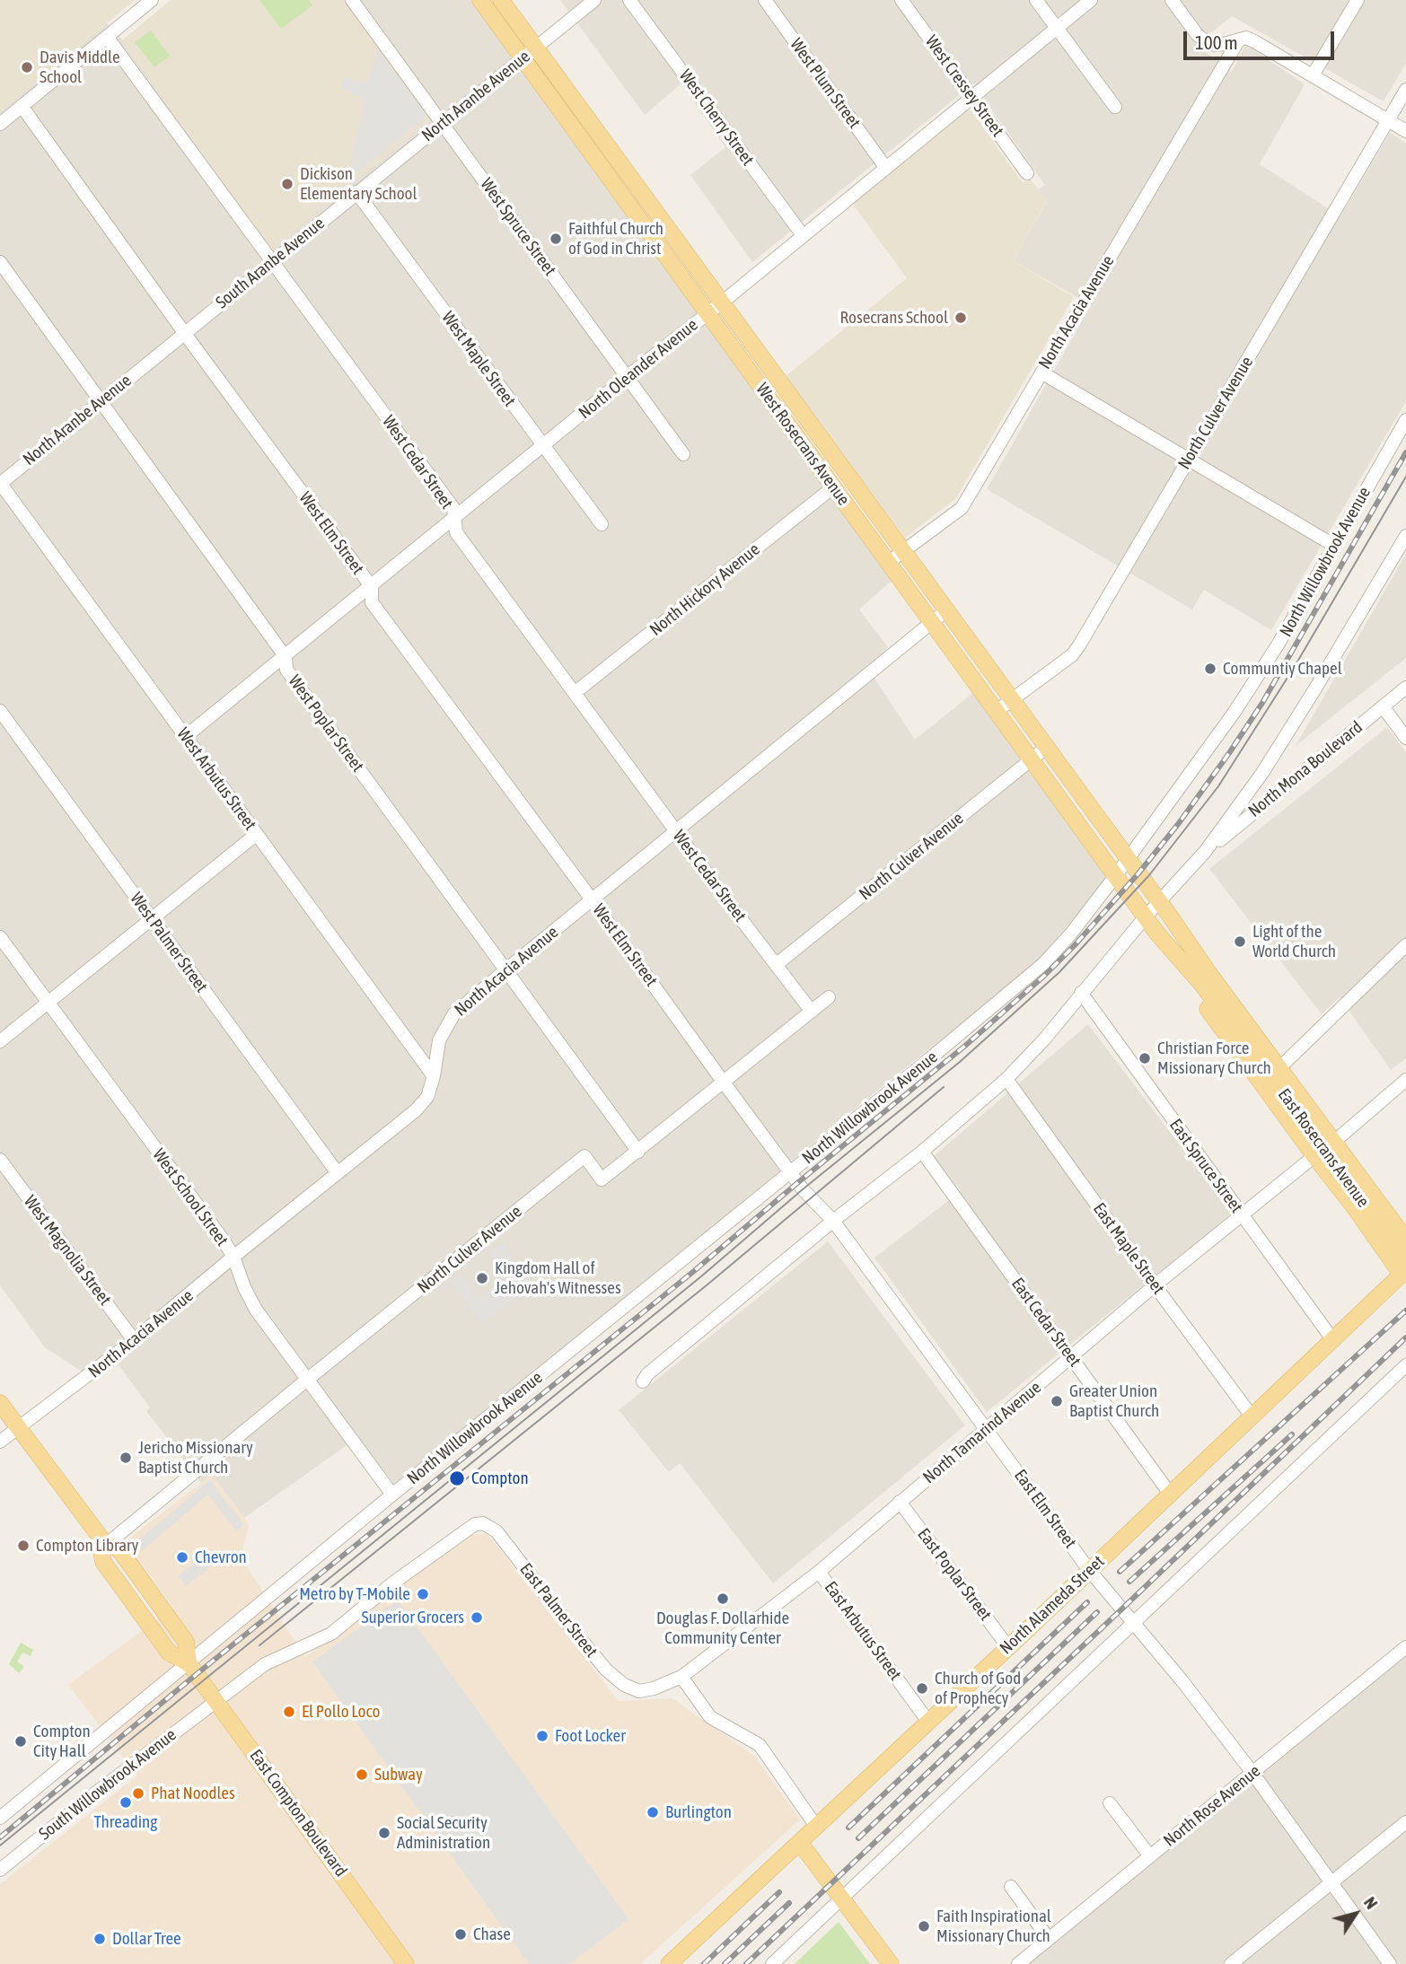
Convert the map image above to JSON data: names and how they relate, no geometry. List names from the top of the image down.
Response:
{
  "streets": {
    "main road": [
      "West Rosecrans Avenue",
      "East Rosecrans Avenue",
      "North Alameda Street",
      "East Compton Boulevard"
    ],
    "street": [
      "West Plum Street",
      "West Cressey Street",
      "North Aranbe Avenue",
      "West Cherry Street",
      "West Spruce Street",
      "South Aranbe Avenue",
      "North Acacia Avenue",
      "West Maple Street",
      "North Oleander Avenue",
      "North Culver Avenue",
      "West Cedar Street",
      "West Elm Street",
      "North Willowbrook Avenue",
      "North Hickory Avenue",
      "West Poplar Street",
      "North Mona Boulevard",
      "West Arbutus Street",
      "West Palmer Street",
      "East Spruce Street",
      "West School Street",
      "East Maple Street",
      "West Magnolia Street",
      "East Cedar Street",
      "North Tamarind Avenue",
      "East Elm Street",
      "East Poplar Street",
      "East Palmer Street",
      "East Arbutus Street",
      "South Willowbrook Avenue",
      "North Rose Avenue"
    ]
  },
  "crossings": [
    ["West Plum Street", "North Oleander Avenue"],
    ["West Cressey Street", "North Oleander Avenue"],
    ["North Aranbe Avenue", "West Spruce Street"],
    ["North Aranbe Avenue", "South Aranbe Avenue"],
    ["North Aranbe Avenue", "West Maple Street"],
    ["North Aranbe Avenue", "West Rosecrans Avenue"],
    ["North Aranbe Avenue", "West Elm Street"],
    ["North Aranbe Avenue", "West Poplar Street"],
    ["North Aranbe Avenue", "West Arbutus Street"],
    ["West Cherry Street", "North Oleander Avenue"],
    ["West Spruce Street", "North Oleander Avenue"],
    ["South Aranbe Avenue", "West Maple Street"],
    ["South Aranbe Avenue", "West Cedar Street"],
    ["South Aranbe Avenue", "West Elm Street"],
    ["North Acacia Avenue", "West Rosecrans Avenue"],
    ["North Acacia Avenue", "West Cedar Street"],
    ["North Acacia Avenue", "West Elm Street"],
    ["North Acacia Avenue", "West Poplar Street"],
    ["North Acacia Avenue", "West Arbutus Street"],
    ["North Acacia Avenue", "West Palmer Street"],
    ["North Acacia Avenue", "West School Street"],
    ["North Acacia Avenue", "West Magnolia Street"],
    ["West Maple Street", "North Oleander Avenue"],
    ["North Oleander Avenue", "West Rosecrans Avenue"],
    ["North Oleander Avenue", "West Cedar Street"],
    ["North Oleander Avenue", "West Elm Street"],
    ["North Oleander Avenue", "West Poplar Street"],
    ["North Oleander Avenue", "West Arbutus Street"],
    ["North Culver Avenue", "West Rosecrans Avenue"],
    ["North Culver Avenue", "West Cedar Street"],
    ["North Culver Avenue", "West Elm Street"],
    ["North Culver Avenue", "West Poplar Street"],
    ["North Culver Avenue", "West School Street"],
    ["North Culver Avenue", "East Elm Street"],
    ["North Culver Avenue", "East Compton Boulevard"],
    ["West Rosecrans Avenue", "North Willowbrook Avenue"],
    ["West Rosecrans Avenue", "North Hickory Avenue"],
    ["West Rosecrans Avenue", "East Rosecrans Avenue"],
    ["West Cedar Street", "North Hickory Avenue"],
    ["West Elm Street", "East Elm Street"],
    ["North Willowbrook Avenue", "East Rosecrans Avenue"],
    ["North Willowbrook Avenue", "West School Street"],
    ["North Willowbrook Avenue", "East Elm Street"],
    ["North Willowbrook Avenue", "East Compton Boulevard"],
    ["East Rosecrans Avenue", "North Alameda Street"],
    ["East Spruce Street", "North Tamarind Avenue"],
    ["East Spruce Street", "North Alameda Street"],
    ["East Maple Street", "North Tamarind Avenue"],
    ["East Maple Street", "North Alameda Street"],
    ["East Cedar Street", "North Tamarind Avenue"],
    ["East Cedar Street", "North Alameda Street"],
    ["North Tamarind Avenue", "East Elm Street"],
    ["North Tamarind Avenue", "East Poplar Street"],
    ["North Tamarind Avenue", "East Palmer Street"],
    ["North Tamarind Avenue", "East Arbutus Street"],
    ["East Elm Street", "North Alameda Street"],
    ["East Elm Street", "North Rose Avenue"],
    ["East Poplar Street", "North Alameda Street"],
    ["North Alameda Street", "East Arbutus Street"],
    ["East Palmer Street", "South Willowbrook Avenue"],
    ["East Palmer Street", "East Compton Boulevard"],
    ["South Willowbrook Avenue", "East Compton Boulevard"]
  ],
  "places": [
    "Davis Middle School",
    "Dickison Elementary School",
    "Faithful Church of God in Christ",
    "Rosecrans School",
    "Communtiy Chapel",
    "Light of the World Church",
    "Christian Force Missionary Church",
    "Kingdom Hall of Jehovah's Witnesses",
    "Greater Union Baptist Church",
    "Jericho Missionary Baptist Church",
    "Compton",
    "Compton Library",
    "Chevron",
    "Metro by T-Mobile",
    "Douglas F. Dollarhide Community Center",
    "Superior Grocers",
    "Church of God of Prophecy",
    "El Pollo Loco",
    "Foot Locker",
    "Compton City Hall",
    "Subway",
    "Phat Noodles",
    "Threading",
    "Burlington",
    "Social Security Administration",
    "Faith Inspirational Missionary Church",
    "Chase",
    "Dollar Tree"
  ],
  "scale_bar": "100 m",
  "north": "top right"
}
